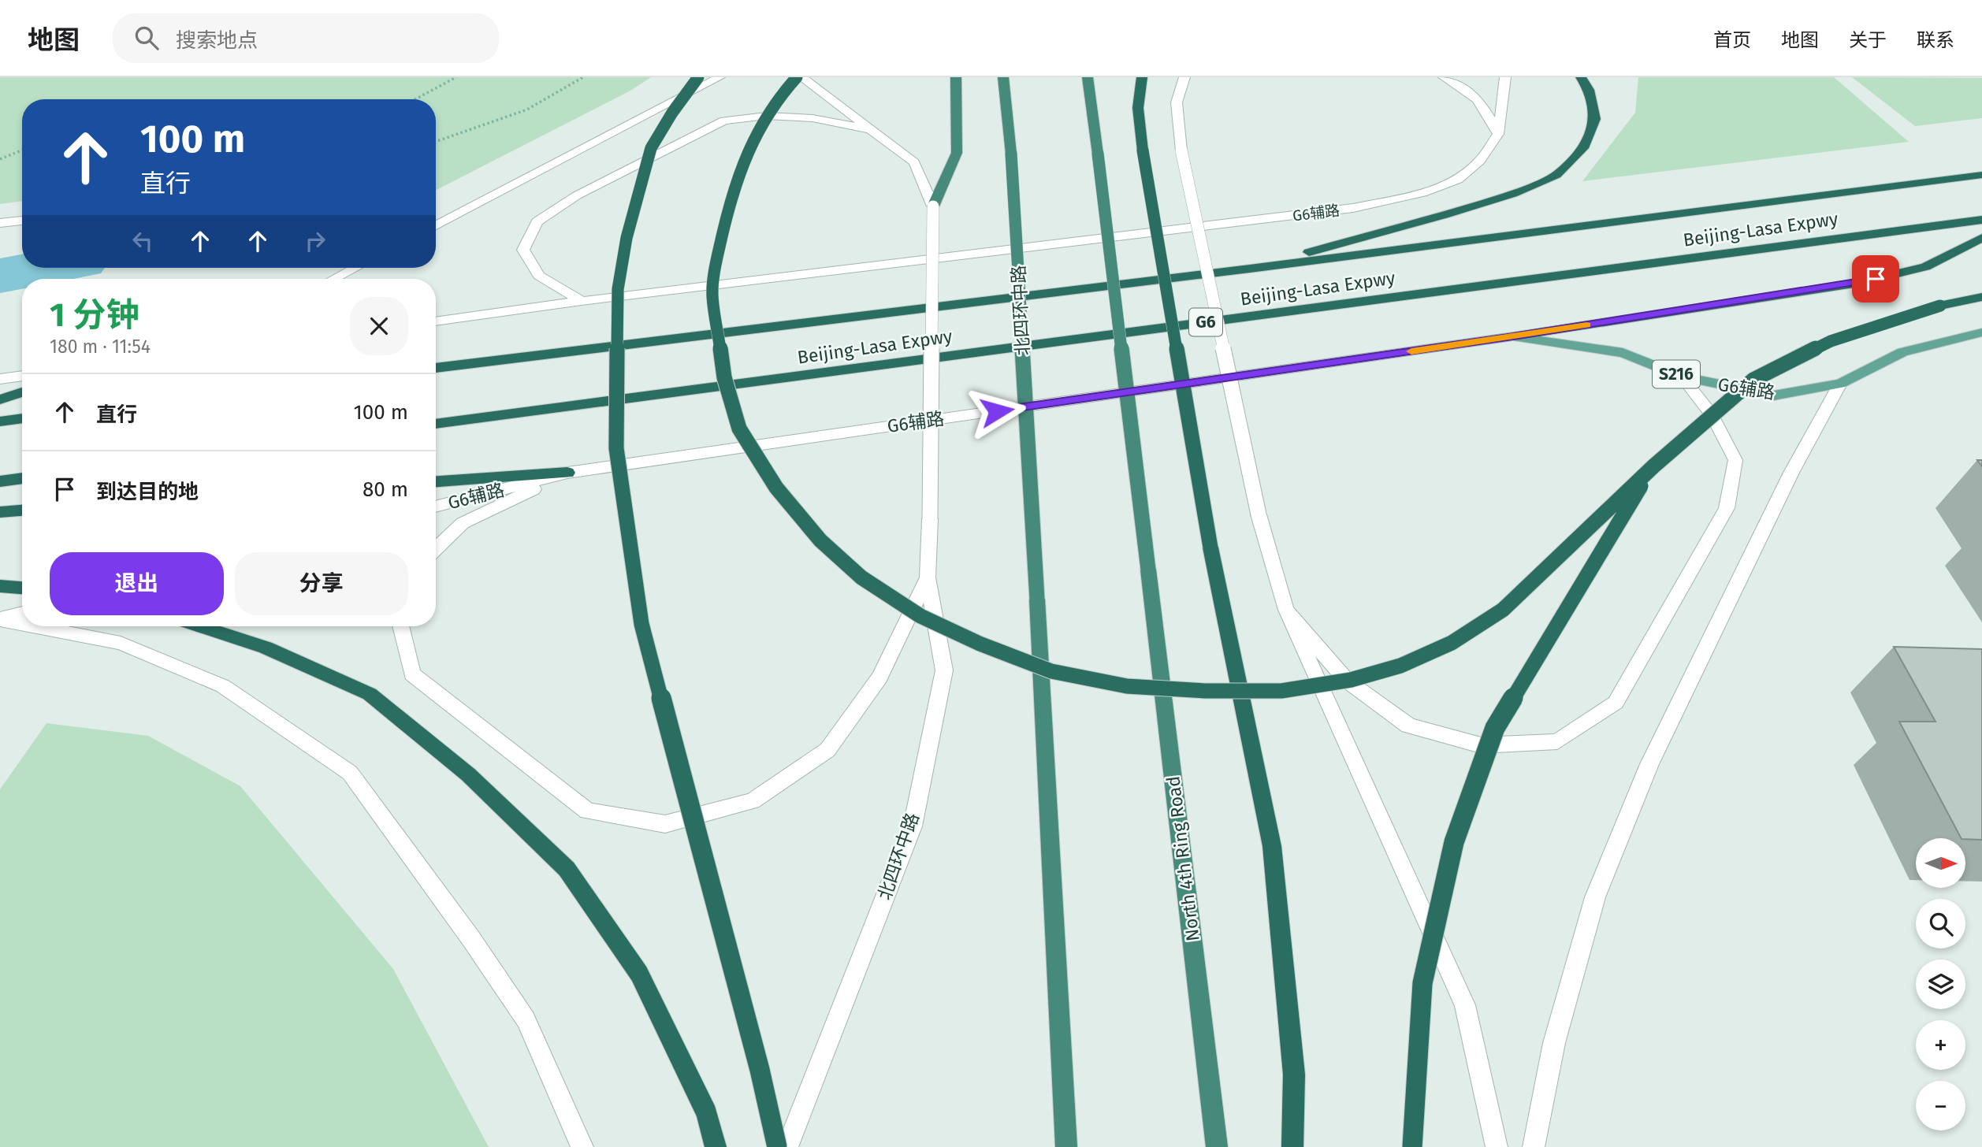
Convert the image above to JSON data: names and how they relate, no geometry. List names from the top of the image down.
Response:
{
  "streets": {
    "highway": [
      "Beijing-Lasa Expwy",
      "北四环中路",
      "G6",
      "North 4th Ring Road"
    ],
    "main road": ["G6辅路", "S216"]
  },
  "north": "right",
  "page": {
    "header": "地图",
    "search": "搜索地点",
    "nav": [
      "首页",
      "地图",
      "关于",
      "联系"
    ],
    "turn": ["100 m", "直行"],
    "heading": ["1 分钟", "180 m · 11:54"],
    "list": [
      {
        "name": "直行",
        "value": "100 m"
      },
      {
        "name": "到达目的地",
        "value": "80 m"
      }
    ],
    "buttons": ["退出", "分享"],
    "map_buttons": ["+", "−"]
  }
}
